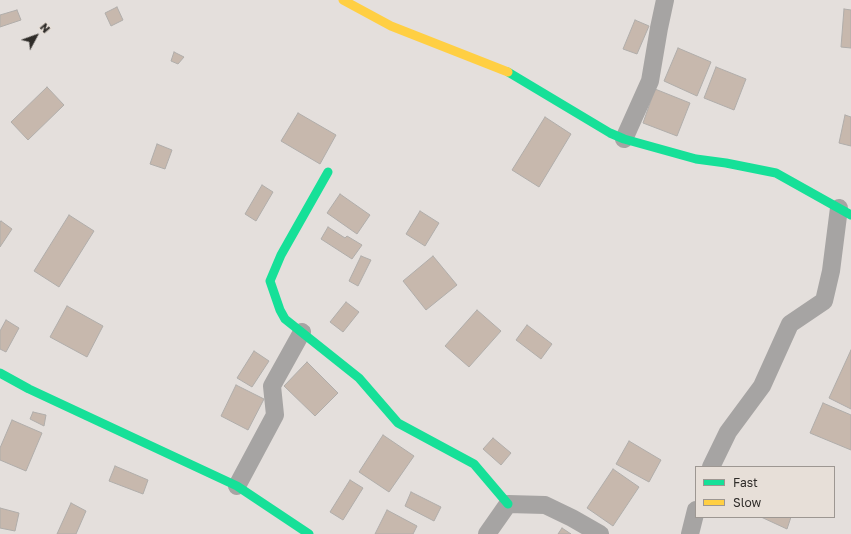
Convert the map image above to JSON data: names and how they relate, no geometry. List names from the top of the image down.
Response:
{
  "legend": ["Fast", "Slow"],
  "north": "top right"
}
